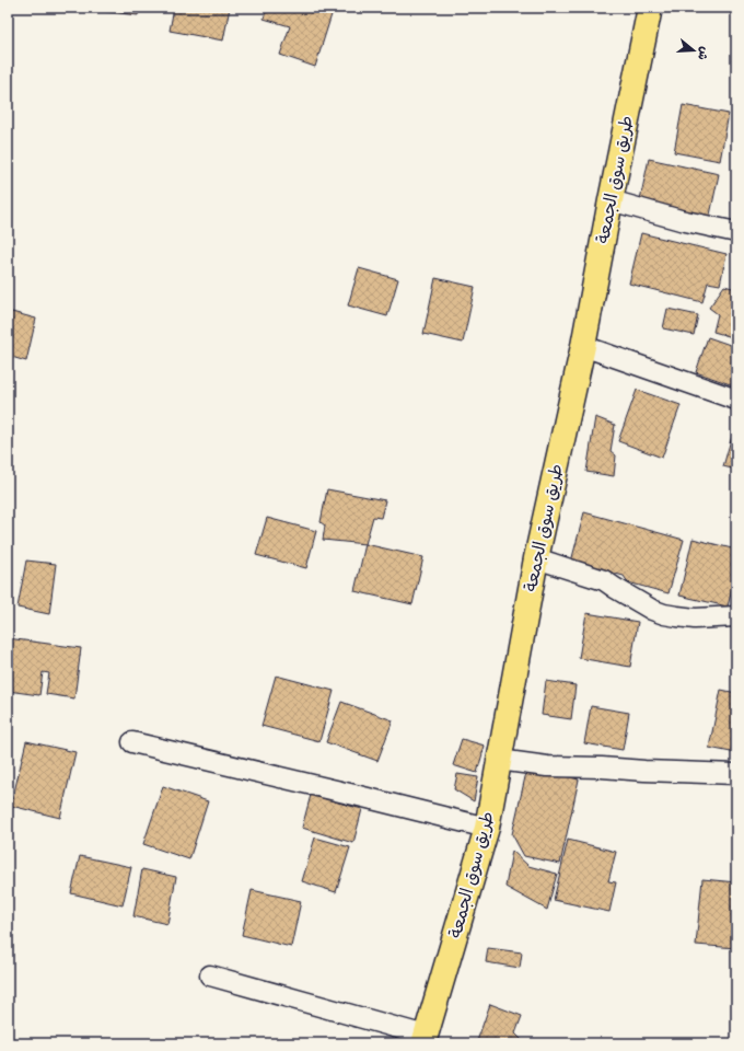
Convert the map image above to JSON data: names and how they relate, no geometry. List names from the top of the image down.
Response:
{
  "streets": {
    "main road": ["طريق سوق الجمعة"]
  },
  "north": "right"
}
